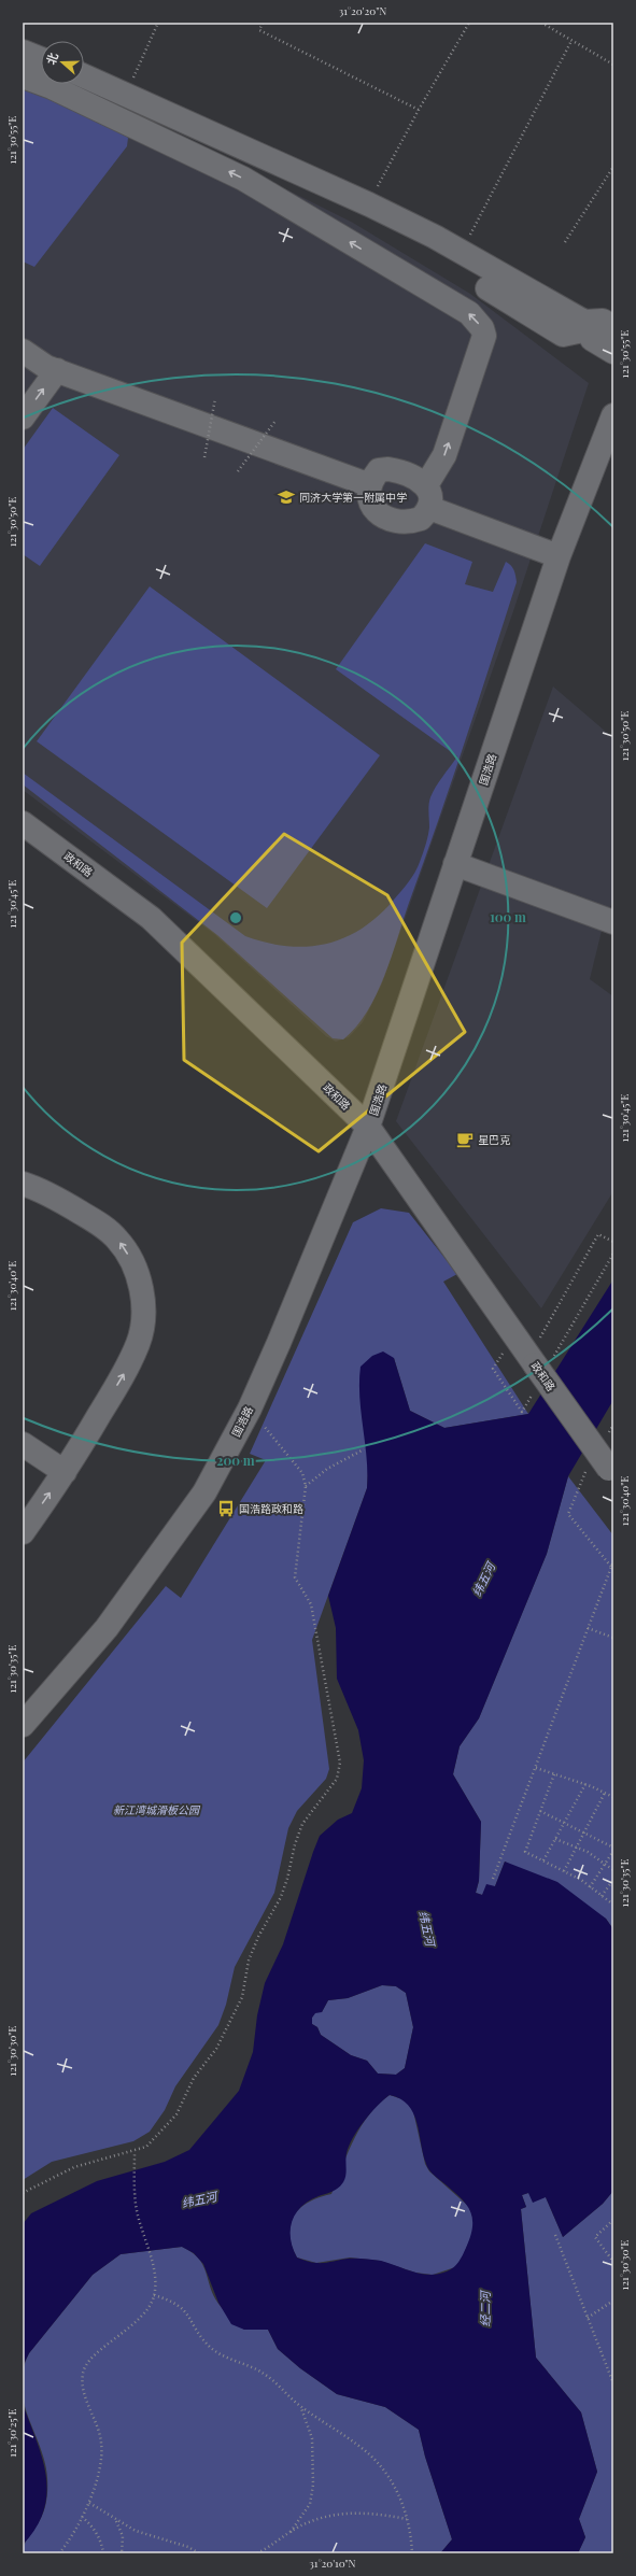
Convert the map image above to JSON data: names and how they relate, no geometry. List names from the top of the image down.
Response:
{
  "streets": {
    "street": ["国浩路", "政和路"]
  },
  "crossings": [
    ["国浩路", "政和路"]
  ],
  "water": ["纬五河", "经二河"],
  "parks": ["新江湾城滑板公园"],
  "places": {
    "school or university": ["同济大学第一附属中学"],
    "cafe": ["星巴克"],
    "bus stop": ["国浩路政和路"]
  },
  "north": "left",
  "coordinates": [
    "31°20'20\"N",
    "121°30'55\"E",
    "121°30'50\"E",
    "121°30'45\"E",
    "121°30'40\"E",
    "121°30'35\"E",
    "121°30'30\"E",
    "121°30'25\"E",
    "31°20'10\"N"
  ],
  "rings": ["100 m", "200 m"]
}
